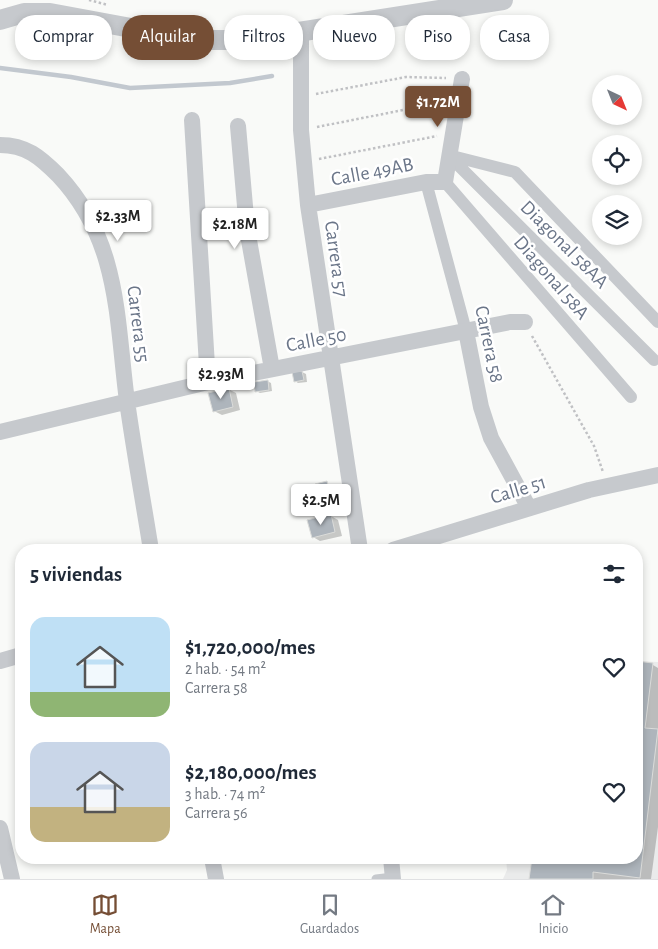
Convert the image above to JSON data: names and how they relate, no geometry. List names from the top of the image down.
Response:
{
  "streets": {
    "street": [
      "Calle 49AB",
      "Diagonal 58AA",
      "Carrera 57",
      "Diagonal 58A",
      "Carrera 55",
      "Calle 50",
      "Carrera 58",
      "Calle 51"
    ]
  },
  "crossings": [
    ["Calle 49AB", "Carrera 57"],
    ["Calle 49AB", "Diagonal 58A"],
    ["Calle 49AB", "Carrera 58"],
    ["Carrera 57", "Calle 50"],
    ["Carrera 55", "Calle 50"],
    ["Calle 50", "Carrera 58"],
    ["Carrera 58", "Calle 51"]
  ],
  "north": "bottom right",
  "page": {
    "chip": [
      "Comprar",
      "Alquilar",
      "Filtros",
      "Nuevo",
      "Piso",
      "Casa"
    ],
    "price": [
      "$1.72M",
      "$2.33M",
      "$2.18M",
      "$2.93M",
      "$2.5M"
    ],
    "heading": "5 viviendas",
    "list": [
      {
        "name": "$1,720,000/mes",
        "note": "2 hab. · 54 m² · Carrera 58"
      },
      {
        "name": "$2,180,000/mes",
        "note": "3 hab. · 74 m² · Carrera 56"
      }
    ],
    "tabs": ["Mapa", "Guardados", "Inicio"]
  }
}
